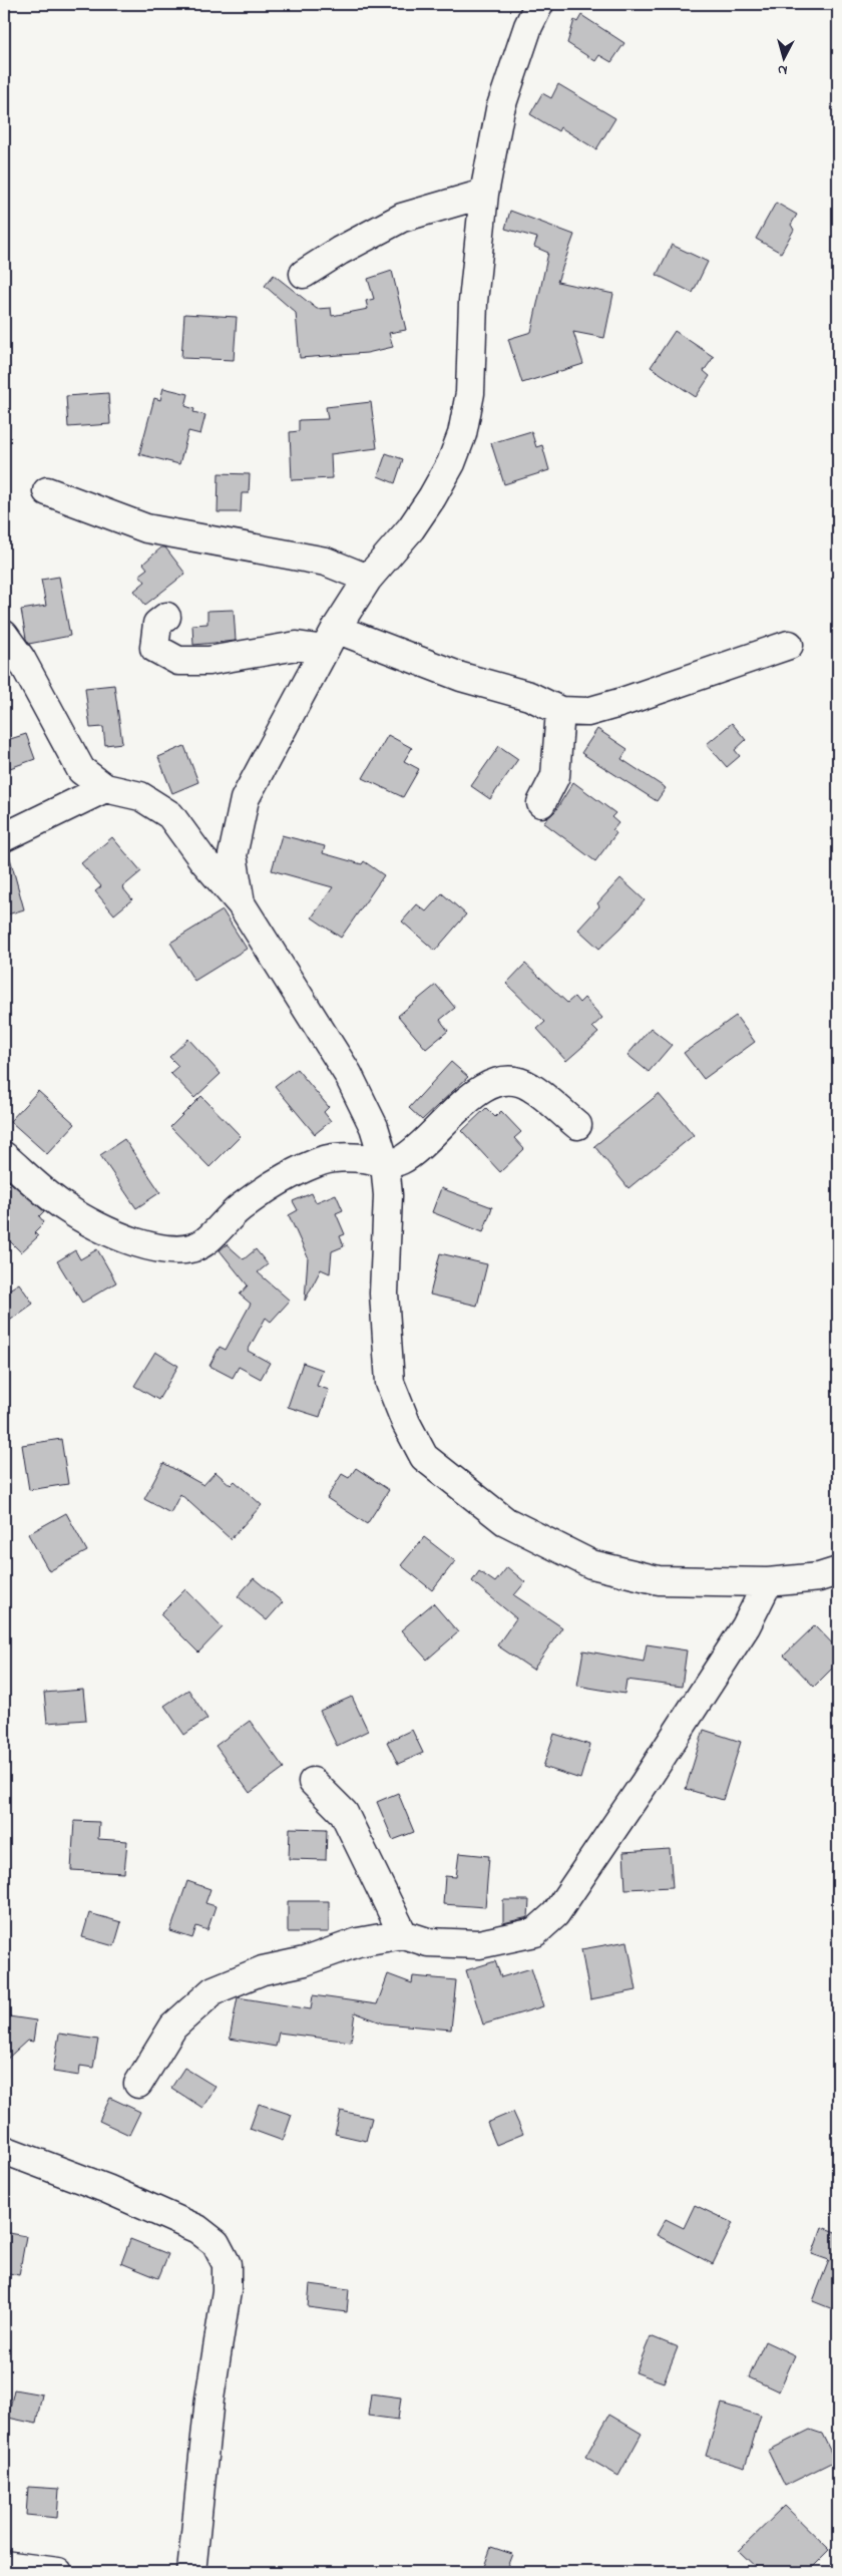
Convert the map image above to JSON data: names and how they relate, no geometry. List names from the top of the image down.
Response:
{
  "north": "bottom"
}
